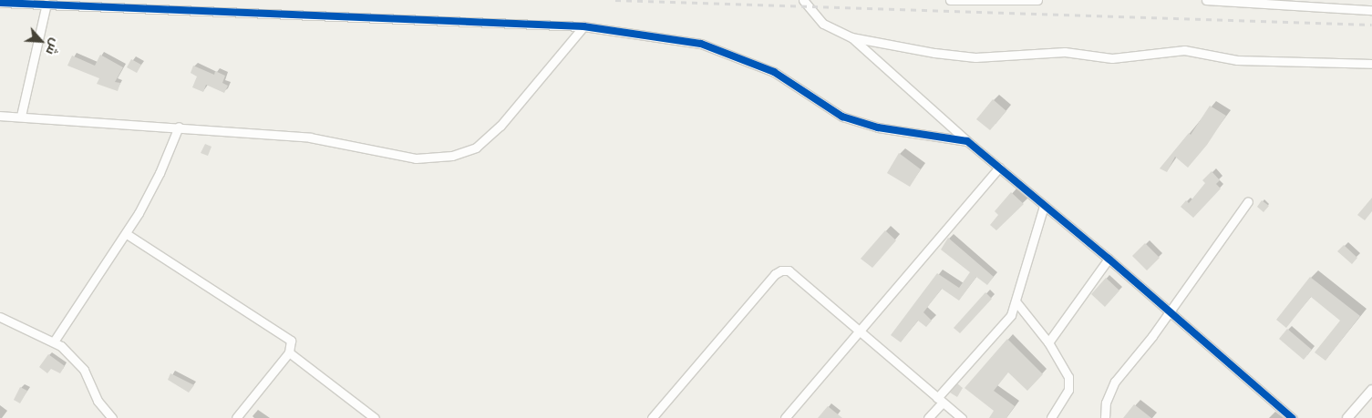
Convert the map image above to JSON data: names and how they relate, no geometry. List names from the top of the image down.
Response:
{
  "north": "bottom right"
}
